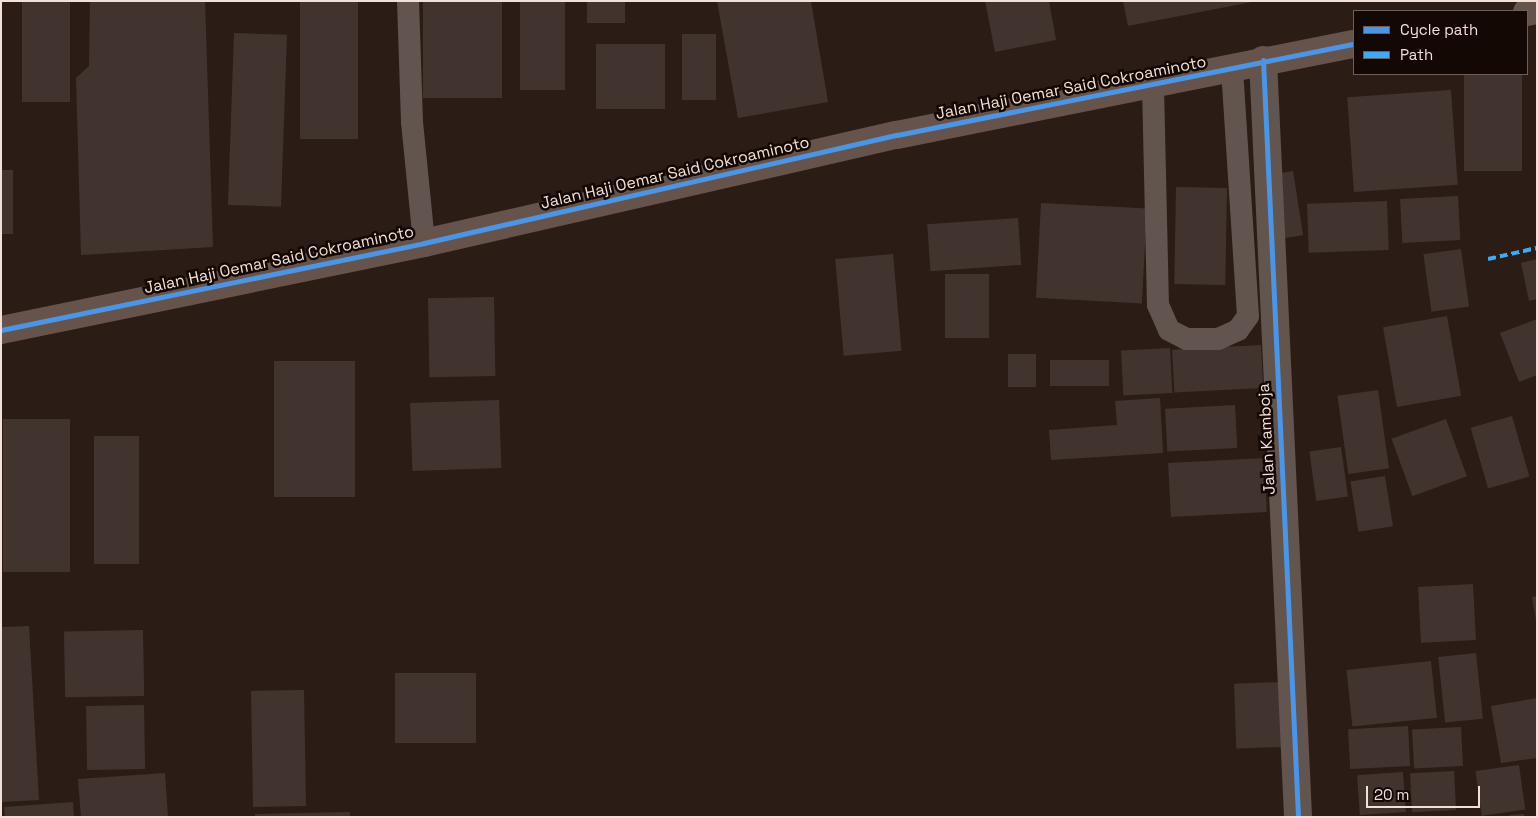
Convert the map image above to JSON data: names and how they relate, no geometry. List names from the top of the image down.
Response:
{
  "streets": {
    "main road": ["Jalan Haji Oemar Said Cokroaminoto"],
    "street": ["Jalan Kamboja"]
  },
  "crossings": [
    ["Jalan Haji Oemar Said Cokroaminoto", "Jalan Kamboja"]
  ],
  "legend": ["Cycle path", "Path"],
  "scale_bar": "20 m"
}
